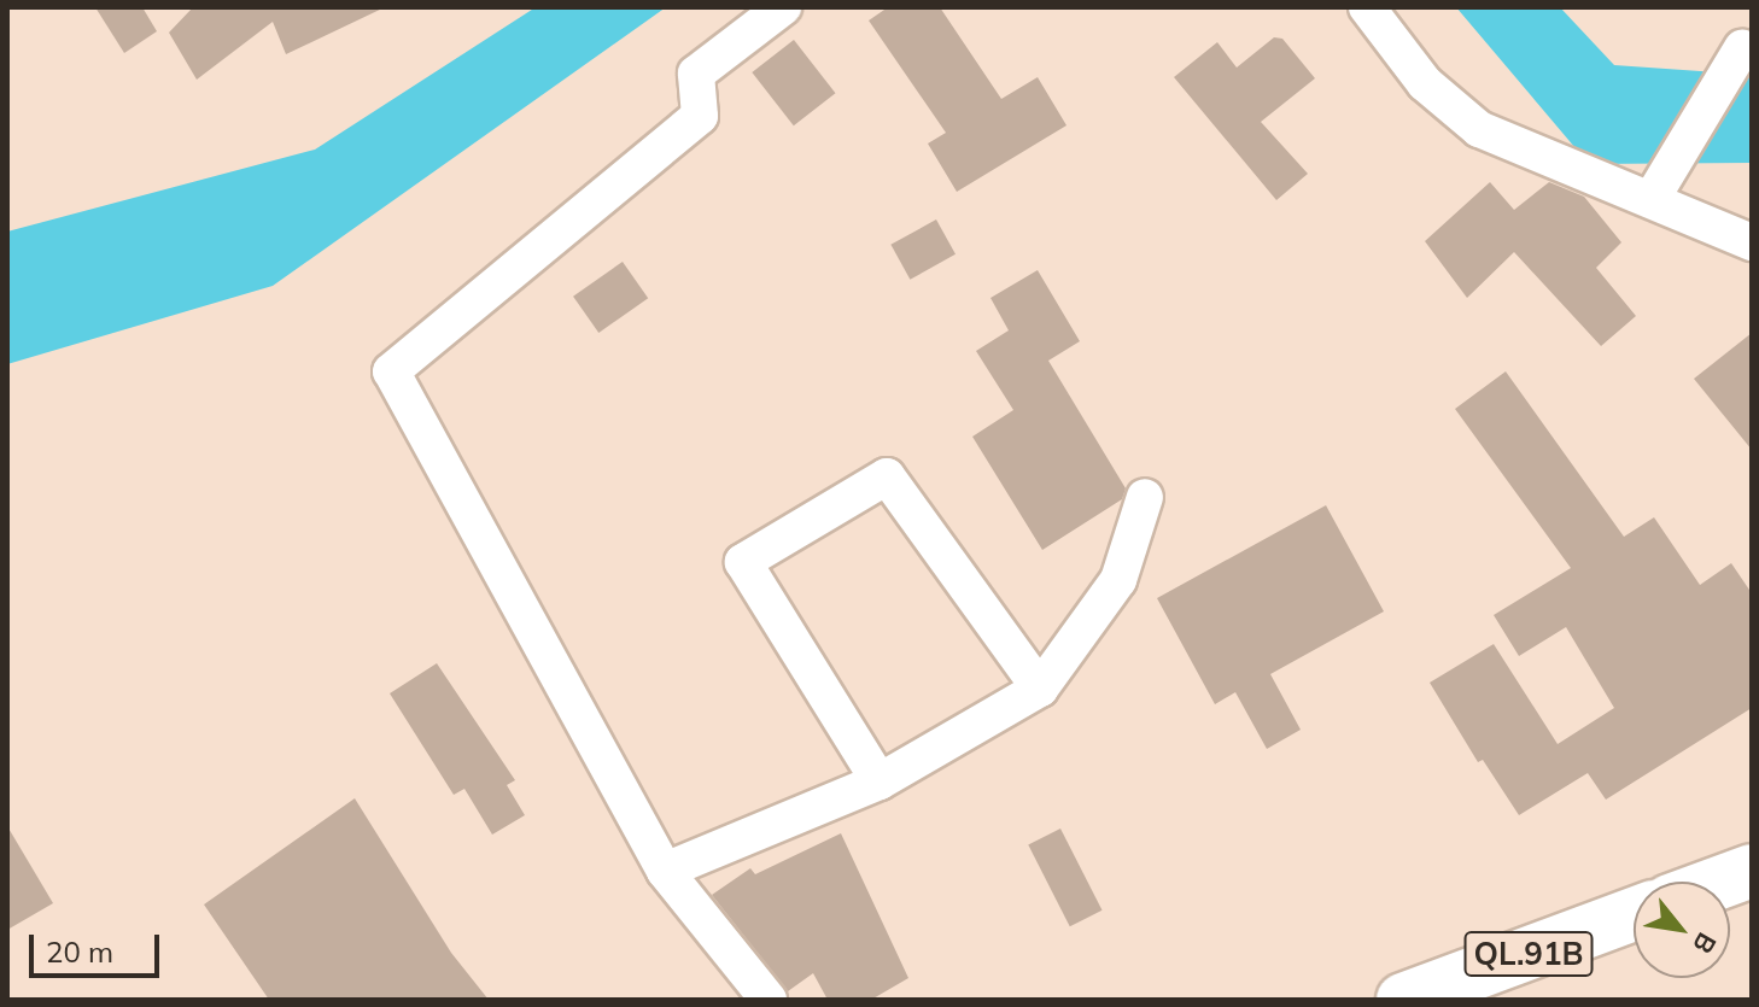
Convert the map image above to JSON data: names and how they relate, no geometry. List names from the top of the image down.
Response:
{
  "streets": {
    "highway": ["QL.91B"]
  },
  "scale_bar": "20 m",
  "north": "bottom right"
}
